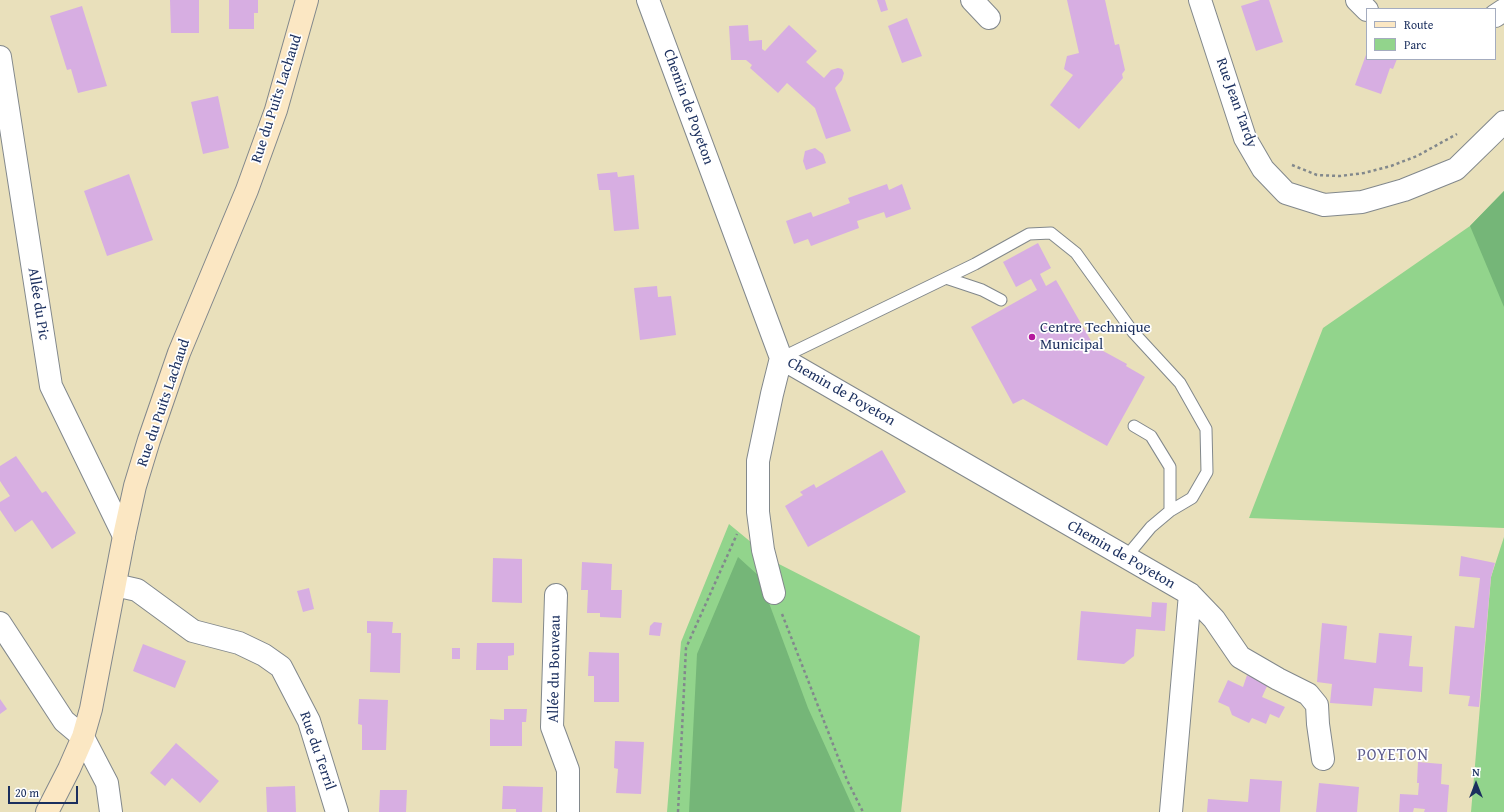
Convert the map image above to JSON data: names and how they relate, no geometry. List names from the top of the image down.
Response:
{
  "streets": {
    "street": [
      "Rue du Puits Lachaud",
      "Rue Jean Tardy",
      "Chemin de Poyeton",
      "Allée du Pic",
      "Allée du Bouveau",
      "Rue du Terril"
    ]
  },
  "crossings": [
    ["Rue du Puits Lachaud", "Allée du Pic"],
    ["Rue du Puits Lachaud", "Rue du Terril"]
  ],
  "districts": ["POYETON"],
  "places": ["Centre Technique Municipal"],
  "legend": ["Route", "Parc"],
  "scale_bar": "20 m",
  "north": "top"
}
